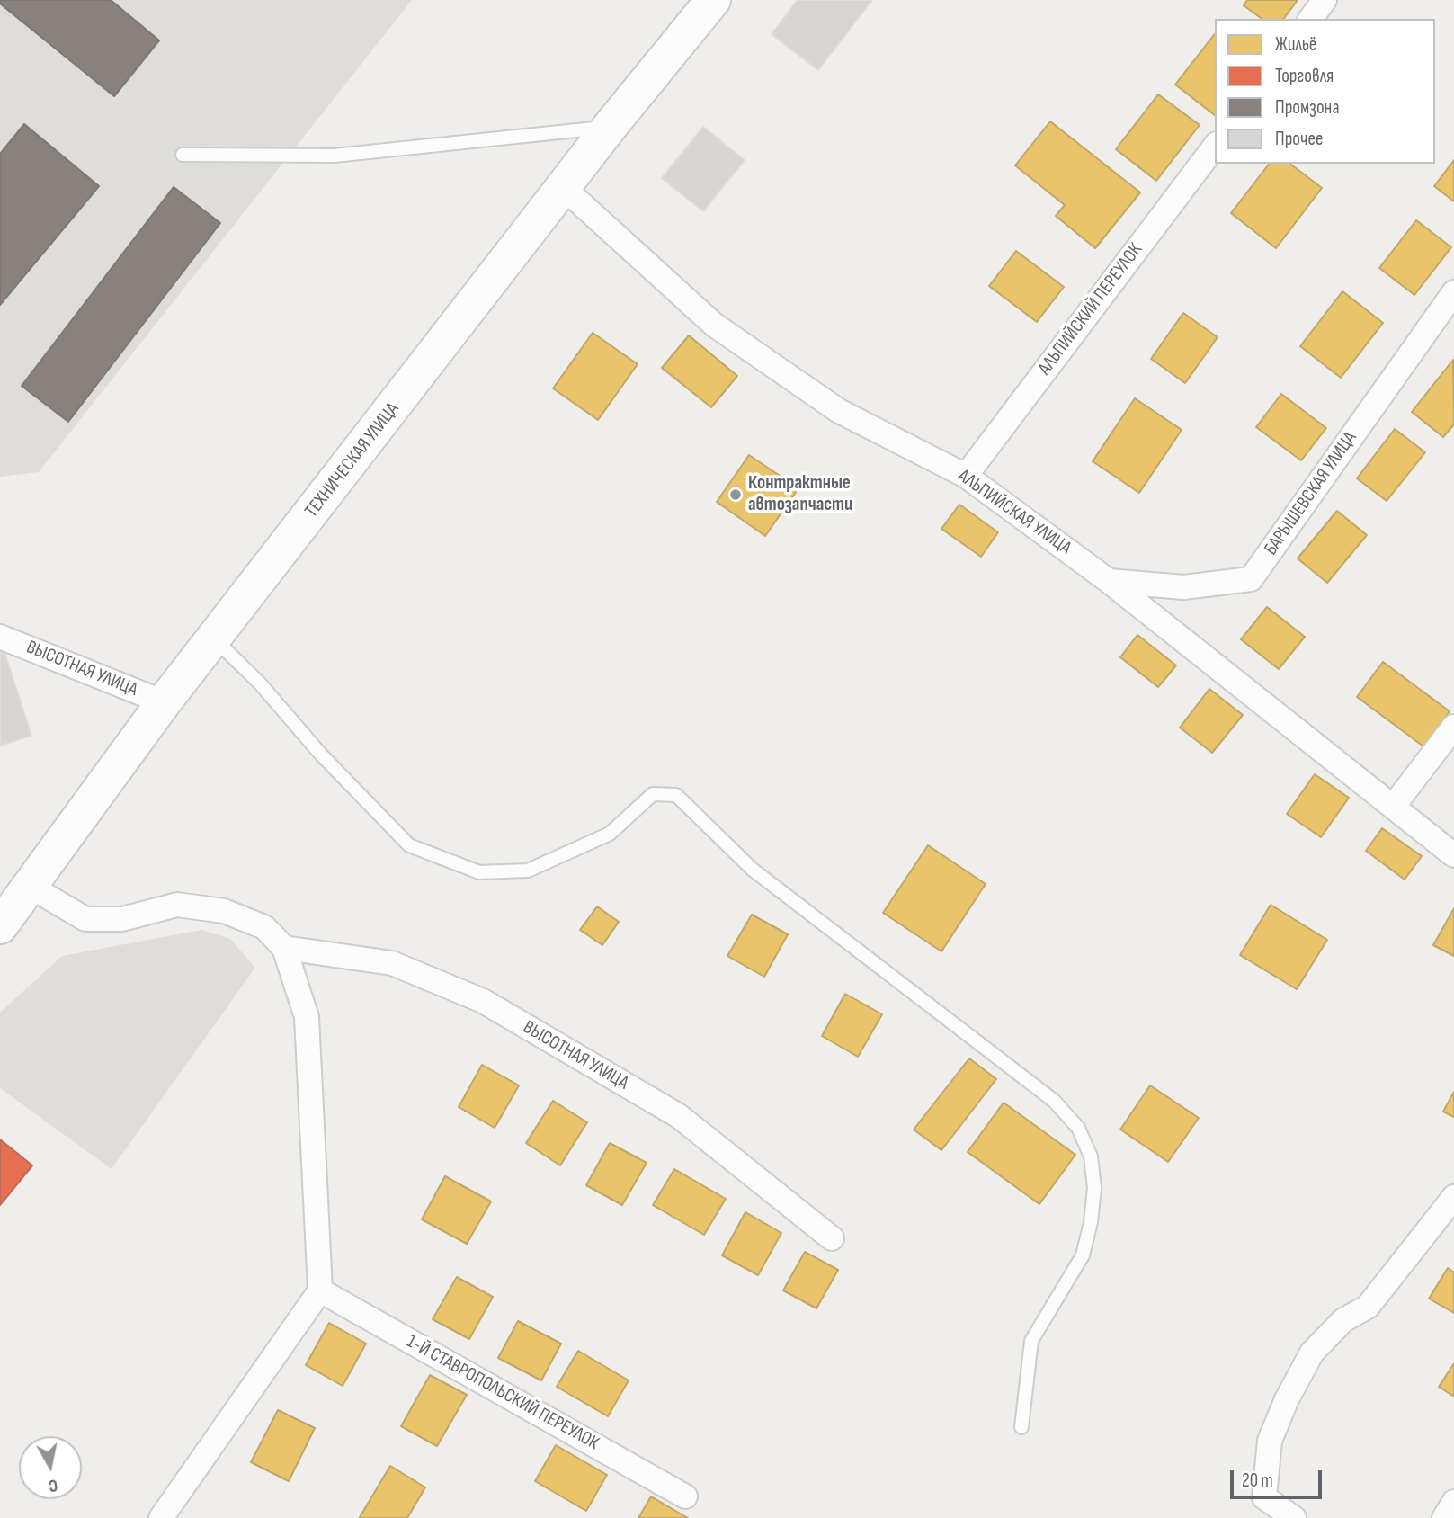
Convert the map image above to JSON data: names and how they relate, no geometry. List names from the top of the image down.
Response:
{
  "streets": {
    "street": [
      "АЛЬПИЙСКИЙ ПЕРЕУЛОК",
      "ТЕХНИЧЕСКАЯ УЛИЦА",
      "БАРЫШЕВСКАЯ УЛИЦА",
      "АЛЬПИЙСКАЯ УЛИЦА",
      "ВЫСОТНАЯ УЛИЦА",
      "1-Й СТАВРОПОЛЬСКИЙ ПЕРЕУЛОК"
    ]
  },
  "crossings": [
    ["АЛЬПИЙСКИЙ ПЕРЕУЛОК", "АЛЬПИЙСКАЯ УЛИЦА"],
    ["ТЕХНИЧЕСКАЯ УЛИЦА", "АЛЬПИЙСКАЯ УЛИЦА"],
    ["ТЕХНИЧЕСКАЯ УЛИЦА", "ВЫСОТНАЯ УЛИЦА"],
    ["БАРЫШЕВСКАЯ УЛИЦА", "АЛЬПИЙСКАЯ УЛИЦА"]
  ],
  "places": ["Контрактные автозапчасти"],
  "legend": [
    "Жильё",
    "Торговля",
    "Промзона",
    "Прочее"
  ],
  "scale_bar": "20 m",
  "north": "bottom"
}
